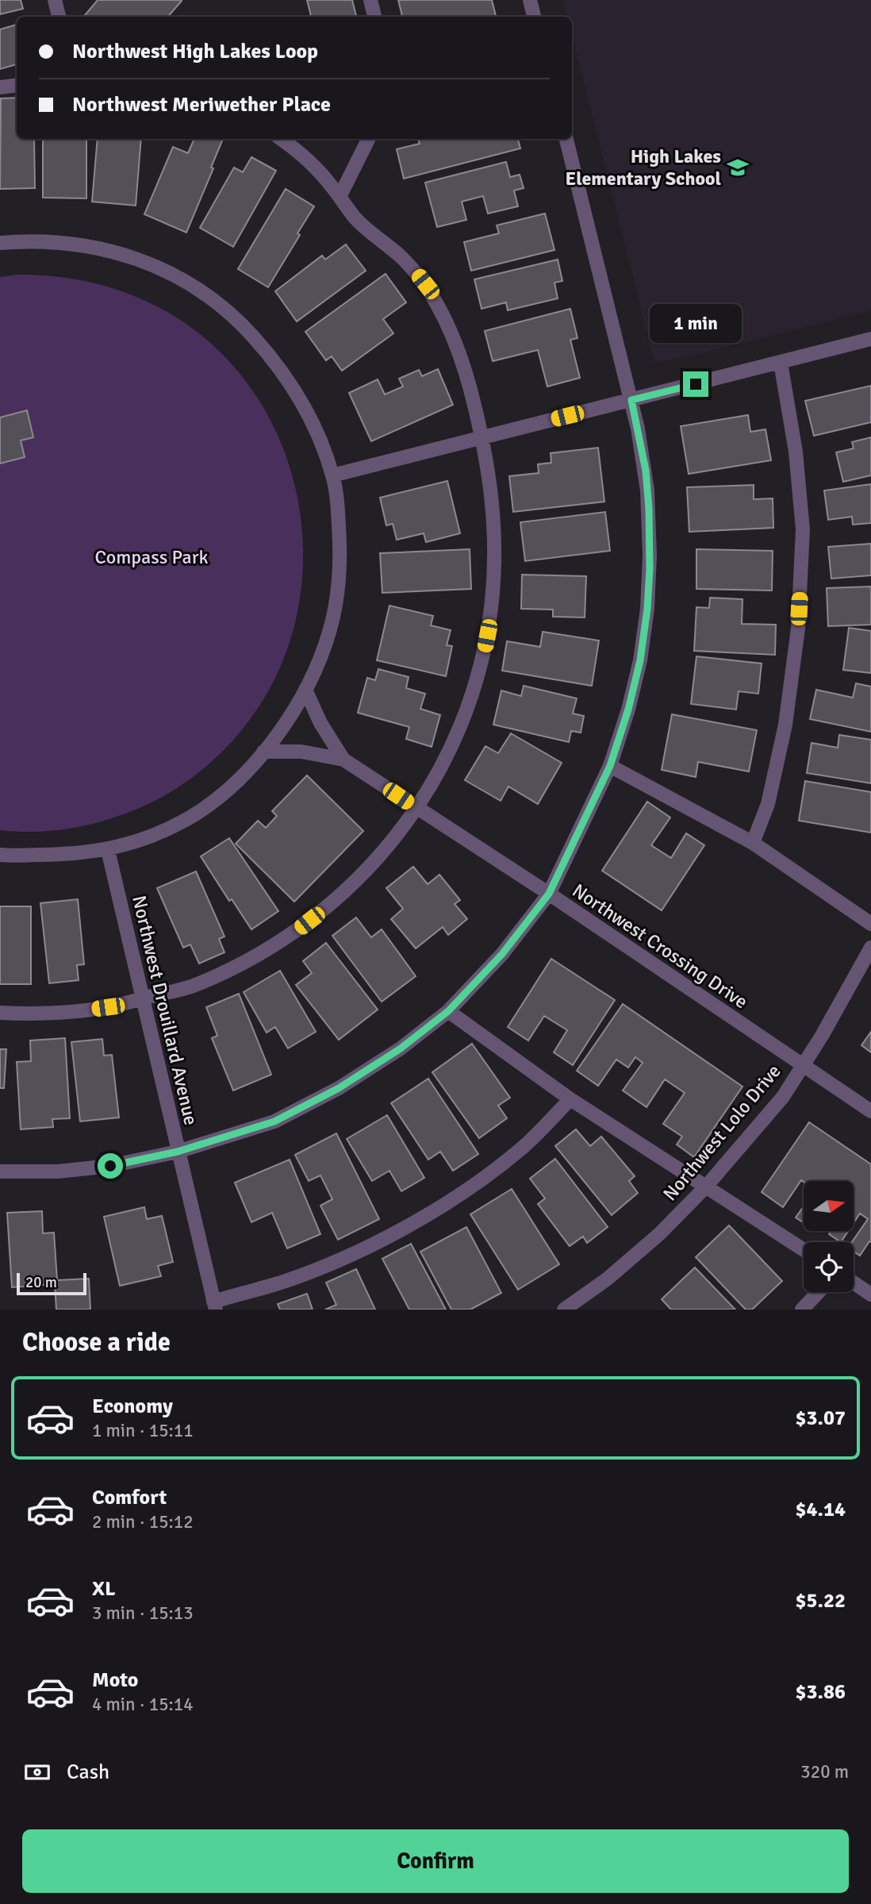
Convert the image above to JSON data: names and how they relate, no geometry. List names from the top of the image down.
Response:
{
  "streets": {
    "street": ["Northwest Crossing Drive", "Northwest Drouillard Avenue", "Northwest Lolo Drive"]
  },
  "crossings": [
    ["Northwest Crossing Drive", "Northwest Lolo Drive"]
  ],
  "parks": ["Compass Park"],
  "places": {
    "school or university": ["High Lakes Elementary School"]
  },
  "scale_bar": "20 m",
  "north": "right",
  "page": {
    "banner": ["Northwest High Lakes Loop", "Northwest Meriwether Place"],
    "bubble": "1 min",
    "scale": "20 m",
    "heading": "Choose a ride",
    "list": [
      {
        "name": "Economy",
        "note": "1 min · 15:11",
        "value": "$3.07"
      },
      {
        "name": "Comfort",
        "note": "2 min · 15:12",
        "value": "$4.14"
      },
      {
        "name": "XL",
        "note": "3 min · 15:13",
        "value": "$5.22"
      },
      {
        "name": "Moto",
        "note": "4 min · 15:14",
        "value": "$3.86"
      }
    ],
    "pay": ["Cash", "320 m"],
    "buttons": "Confirm"
  }
}
